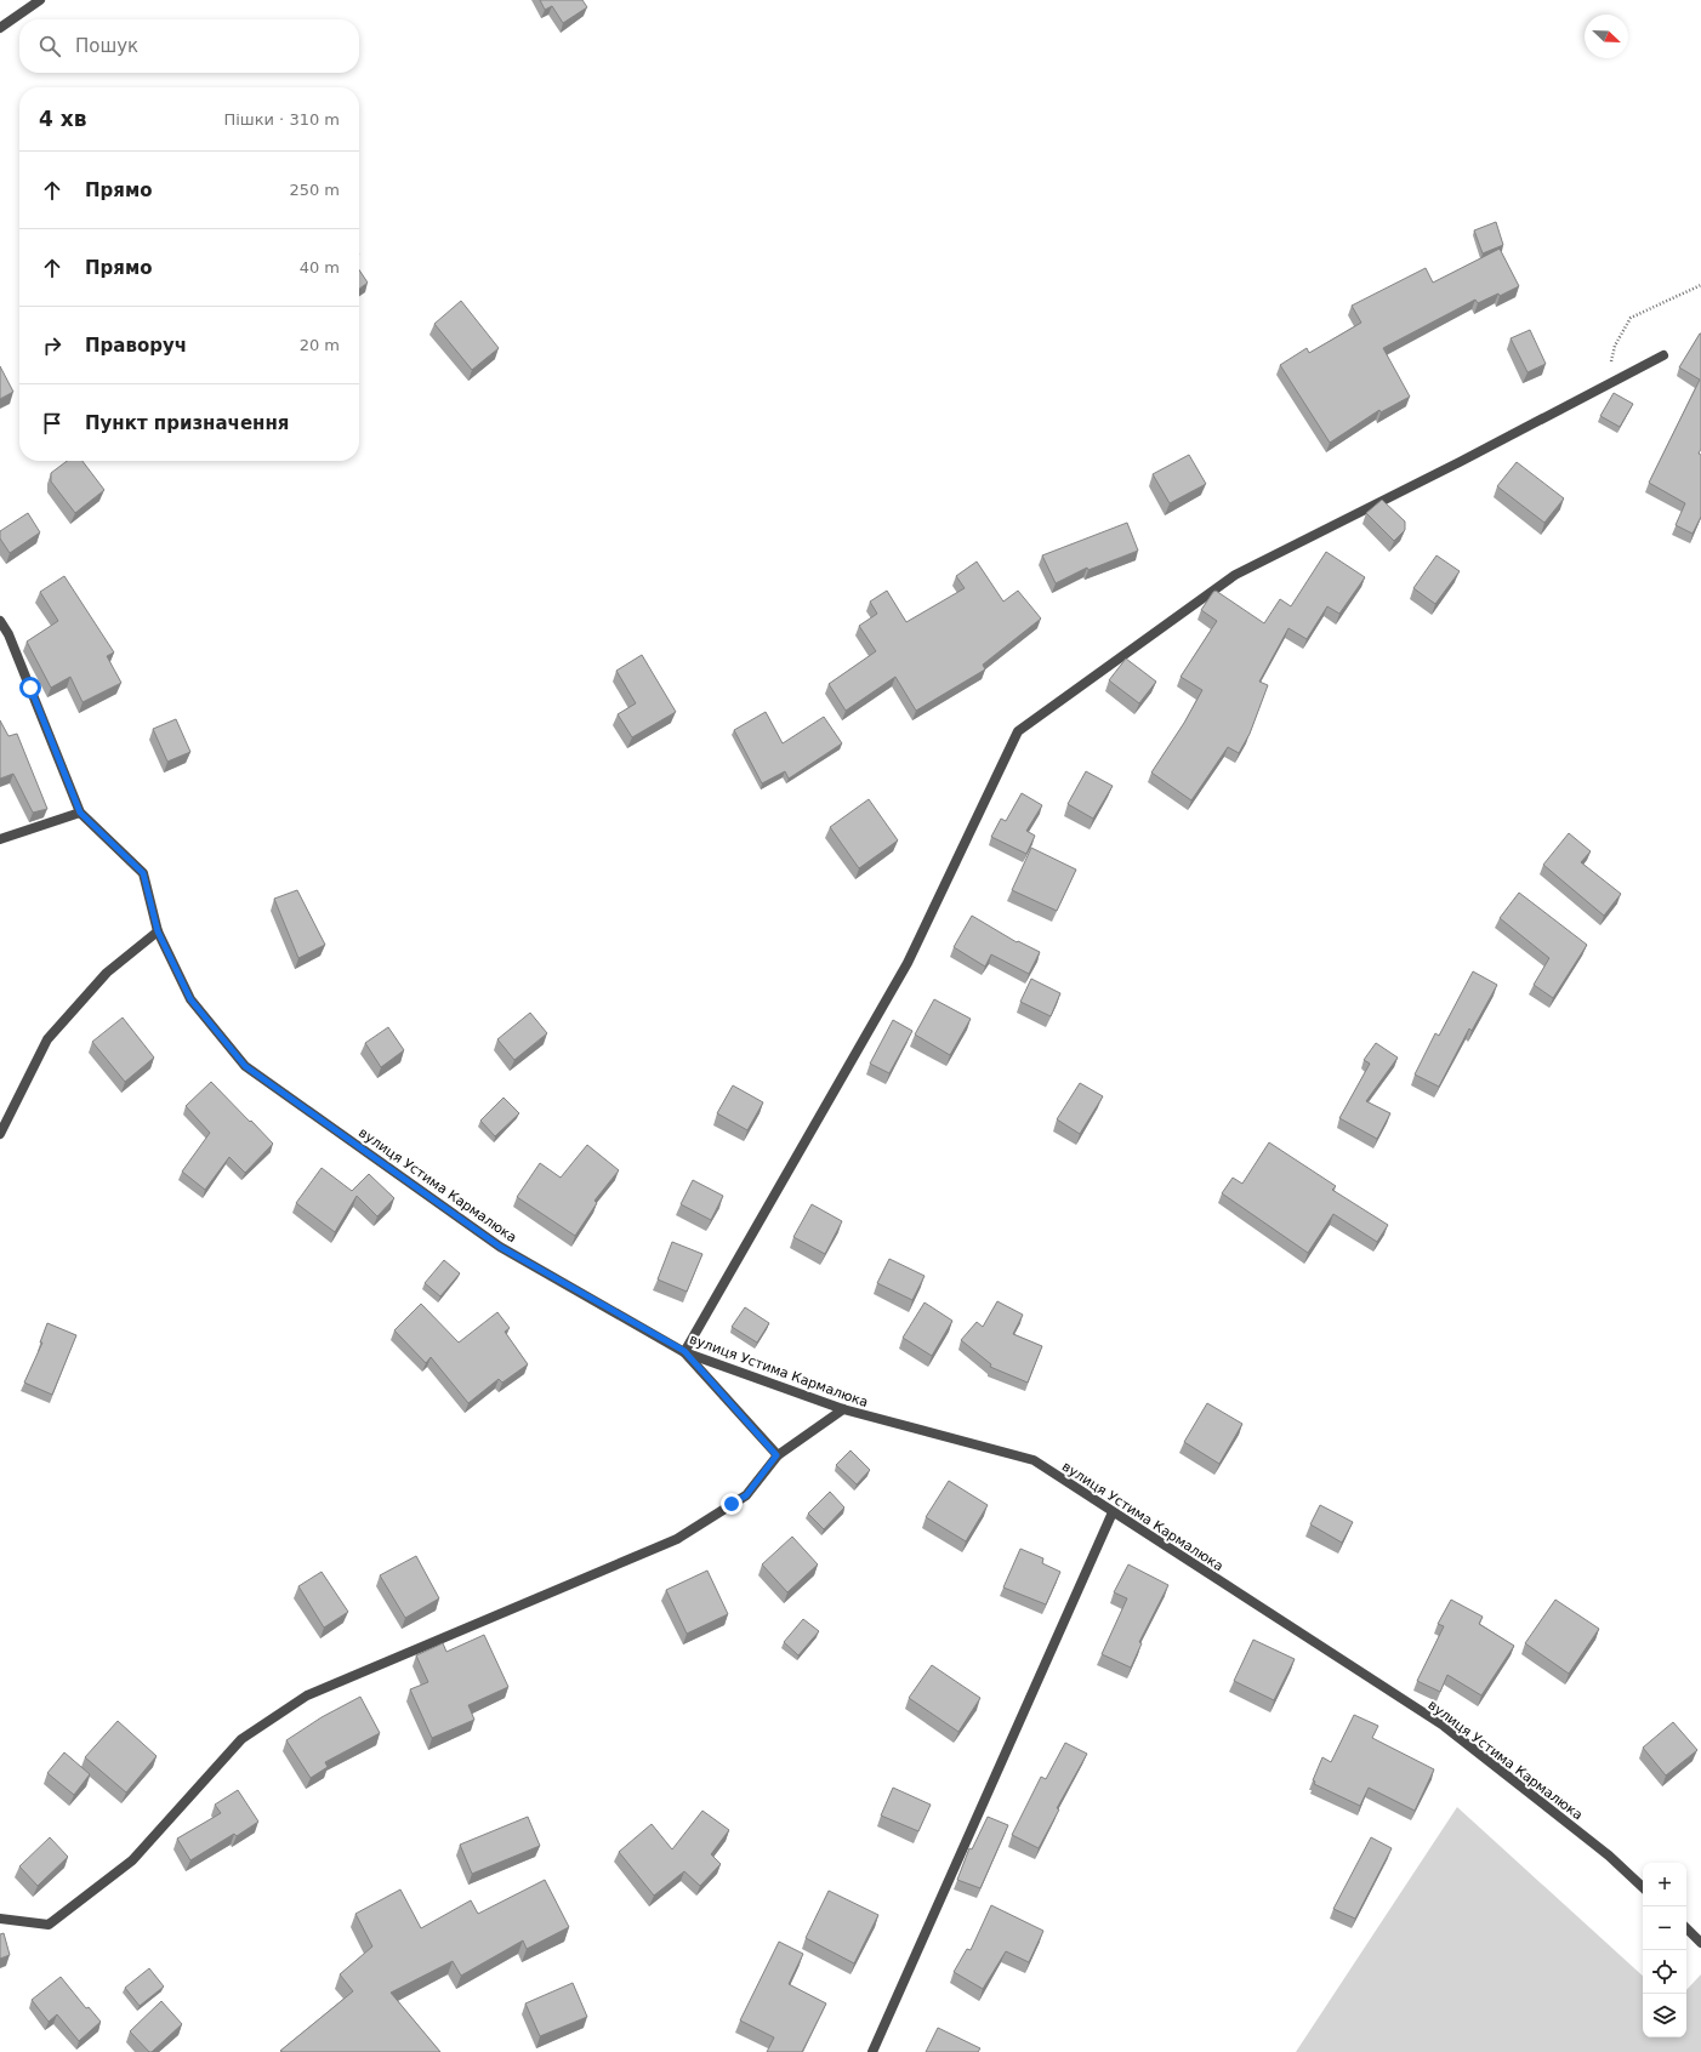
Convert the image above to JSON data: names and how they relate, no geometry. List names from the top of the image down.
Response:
{
  "streets": {
    "street": ["вулиця Устима Кармалюка"]
  },
  "north": "bottom right",
  "page": {
    "search": "Пошук",
    "heading": ["4 хв", "Пішки · 310 m"],
    "list": [
      ["Прямо", "250 m"],
      ["Прямо", "40 m"],
      ["Праворуч", "20 m"],
      "Пункт призначення"
    ],
    "map_buttons": ["+", "−"]
  }
}
